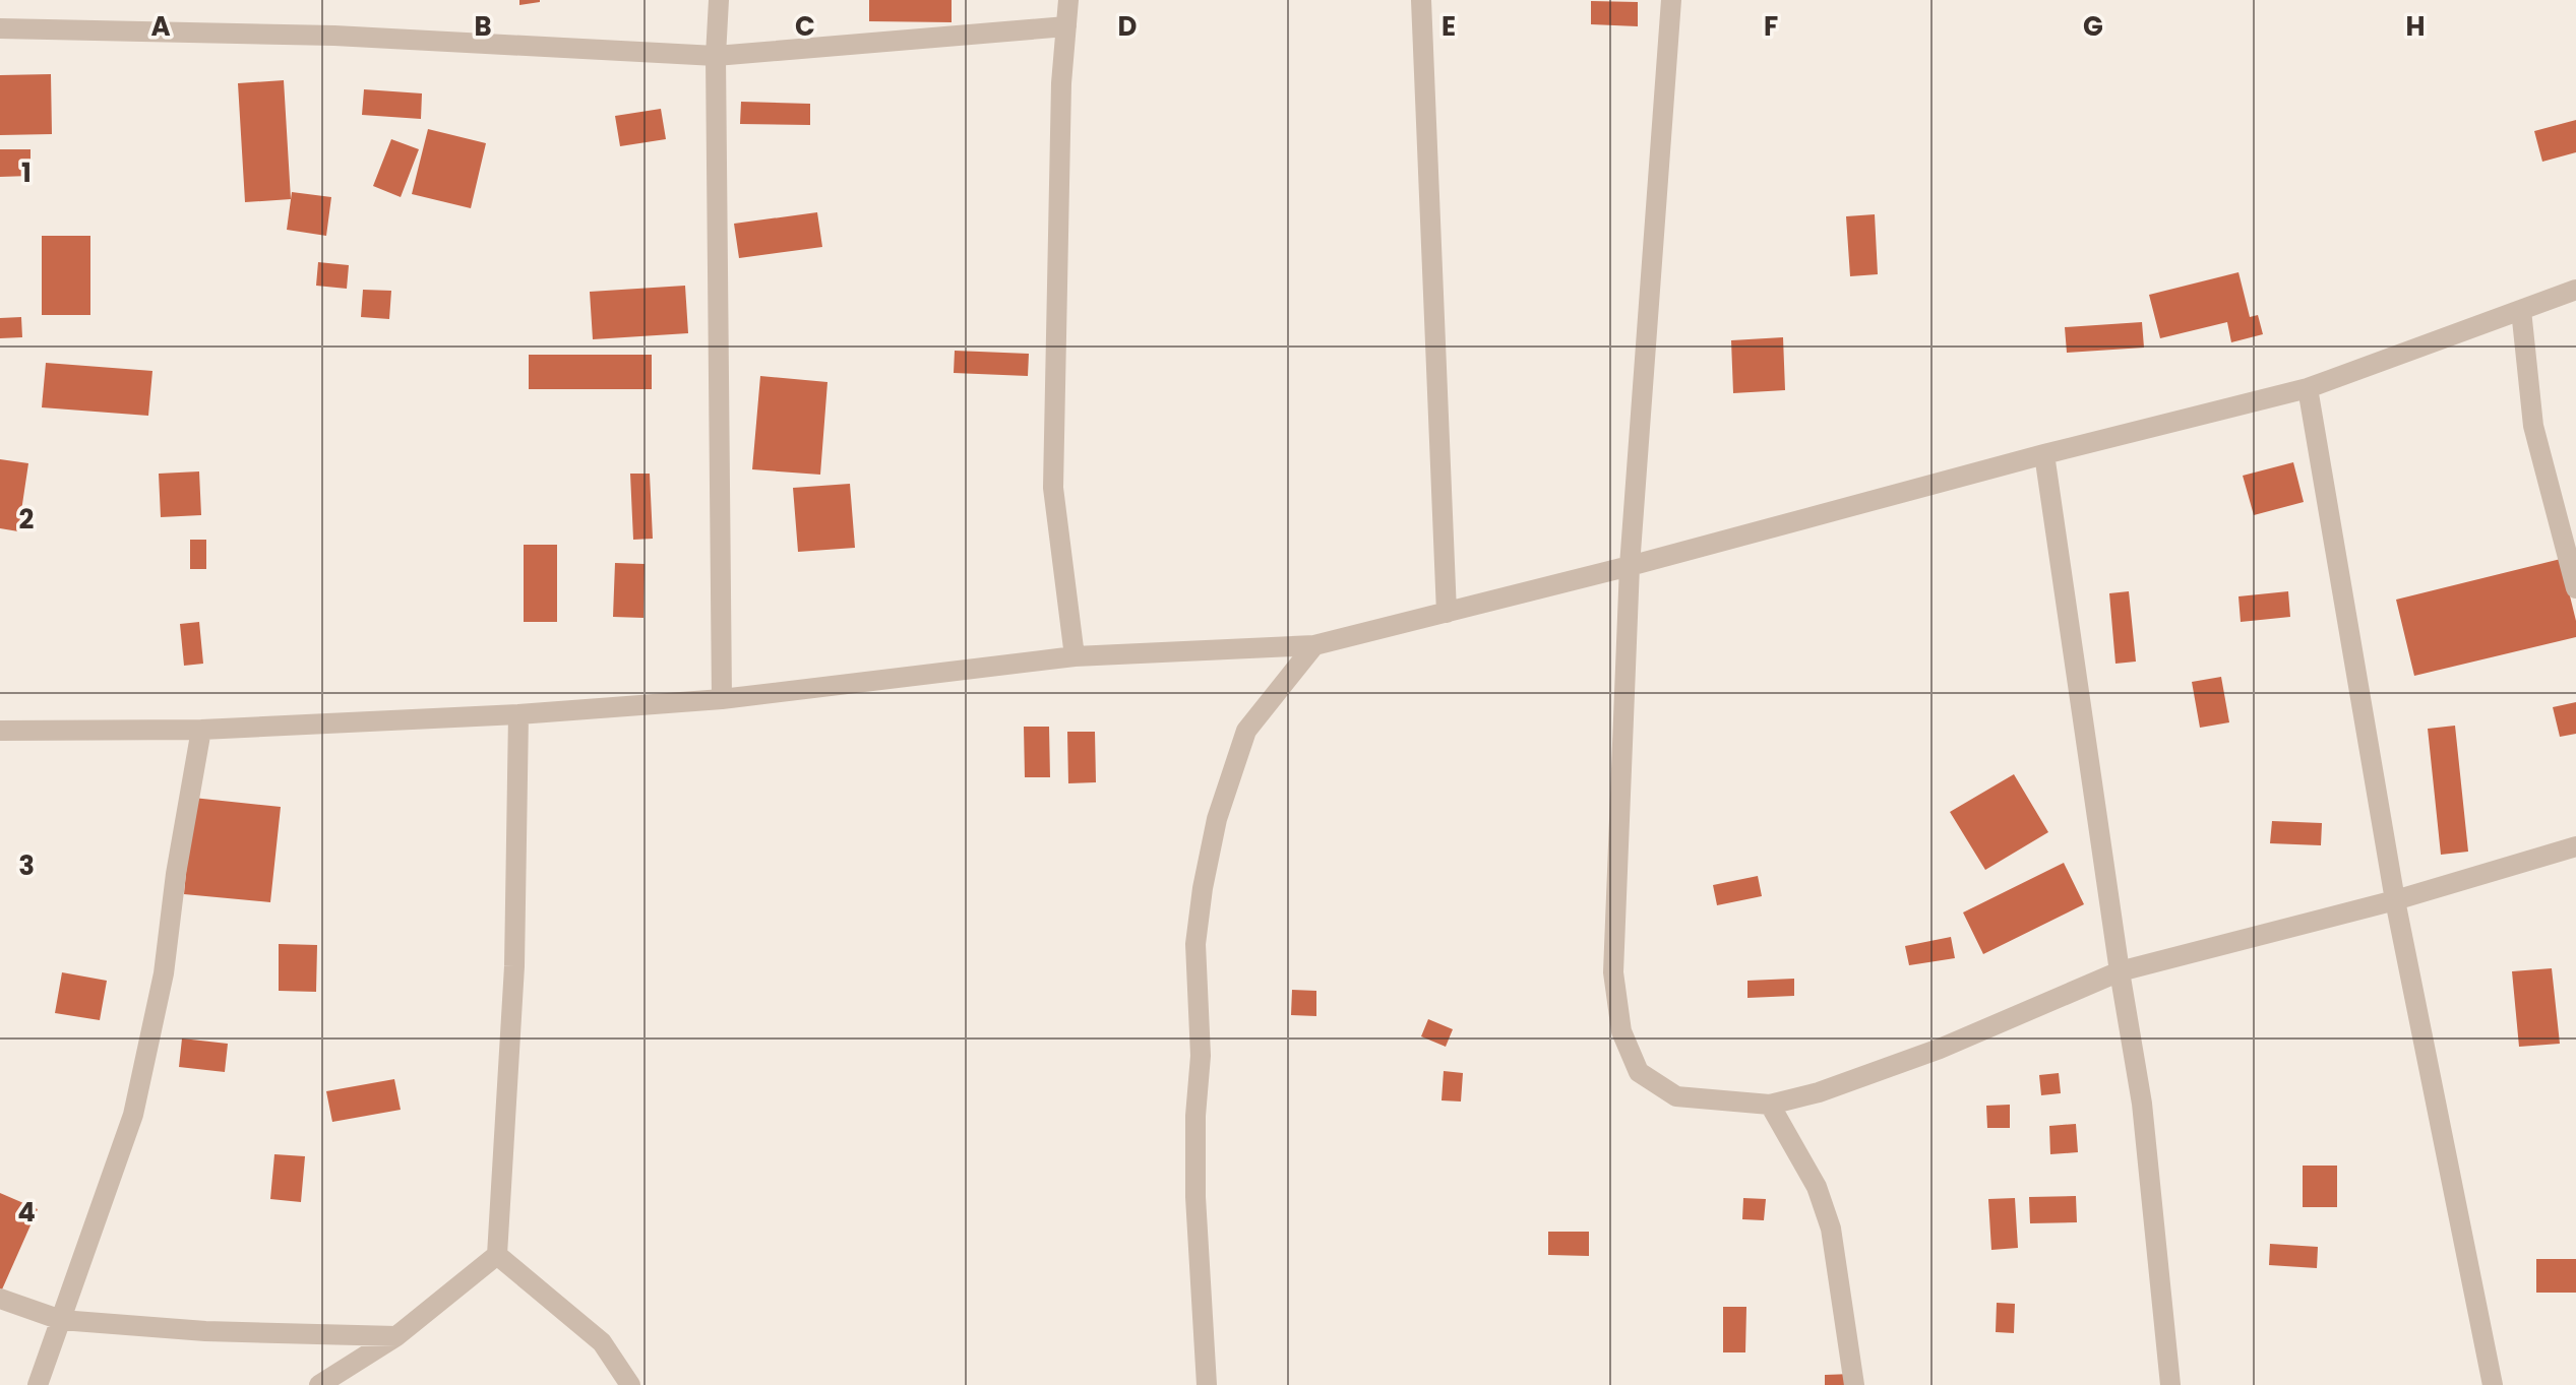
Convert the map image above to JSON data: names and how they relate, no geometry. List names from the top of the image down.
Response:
{
  "grid": {
    "columns": [
      "A",
      "B",
      "C",
      "D",
      "E",
      "F",
      "G",
      "H"
    ],
    "rows": [
      "1",
      "2",
      "3",
      "4"
    ]
  }
}
